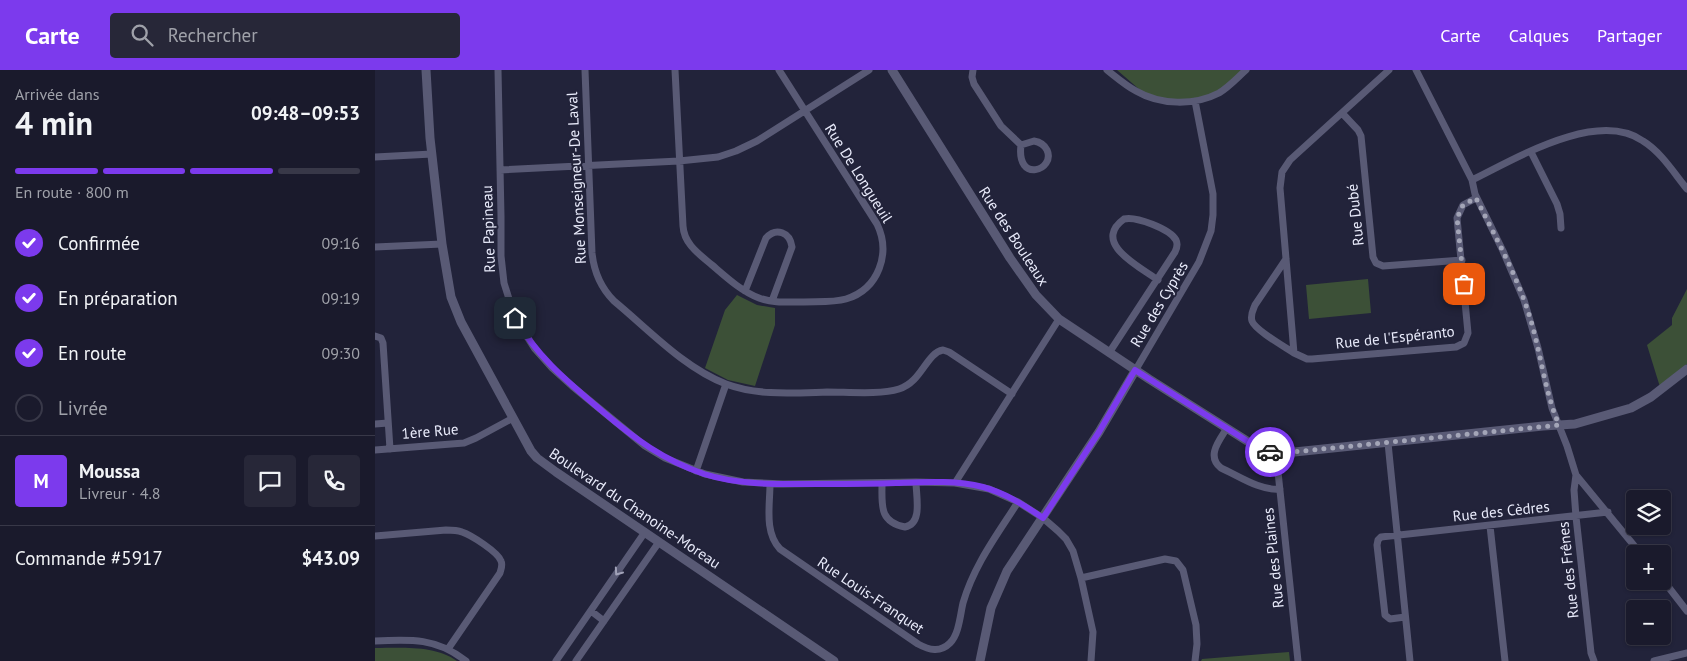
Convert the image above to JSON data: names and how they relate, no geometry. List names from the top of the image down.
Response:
{
  "streets": {
    "street": [
      "Rue De Longueuil",
      "Rue Monseigneur-De Laval",
      "Rue Dubé",
      "Rue Papineau",
      "Rue des Bouleaux",
      "Rue des Cyprès",
      "Rue de l'Espéranto",
      "1ère Rue",
      "Boulevard du Chanoine-Moreau",
      "Rue des Cèdres",
      "Rue des Plaines",
      "Rue des Frênes",
      "Rue Louis-Franquet"
    ]
  },
  "crossings": [
    ["Rue Dubé", "Rue de l'Espéranto"],
    ["Rue Papineau", "Rue des Cyprès"],
    ["Rue Papineau", "Rue Louis-Franquet"],
    ["Rue des Bouleaux", "Rue des Cyprès"],
    ["Rue des Bouleaux", "Rue des Plaines"],
    ["1ère Rue", "Boulevard du Chanoine-Moreau"],
    ["Rue des Cèdres", "Rue des Frênes"]
  ],
  "page": {
    "header": "Carte",
    "search": "Rechercher",
    "nav": ["Carte", "Calques", "Partager"],
    "heading": ["4 min", "Arrivée dans", "09:48–09:53"],
    "panel": [
      "Moussa",
      "Livreur · 4.8",
      "Commande #5917",
      "$43.09"
    ],
    "bar": "En route · 800 m",
    "list": [
      ["Confirmée", "09:16"],
      ["En préparation", "09:19"],
      ["En route", "09:30"],
      "Livrée"
    ],
    "round": "M",
    "map_buttons": ["+", "−"]
  }
}
